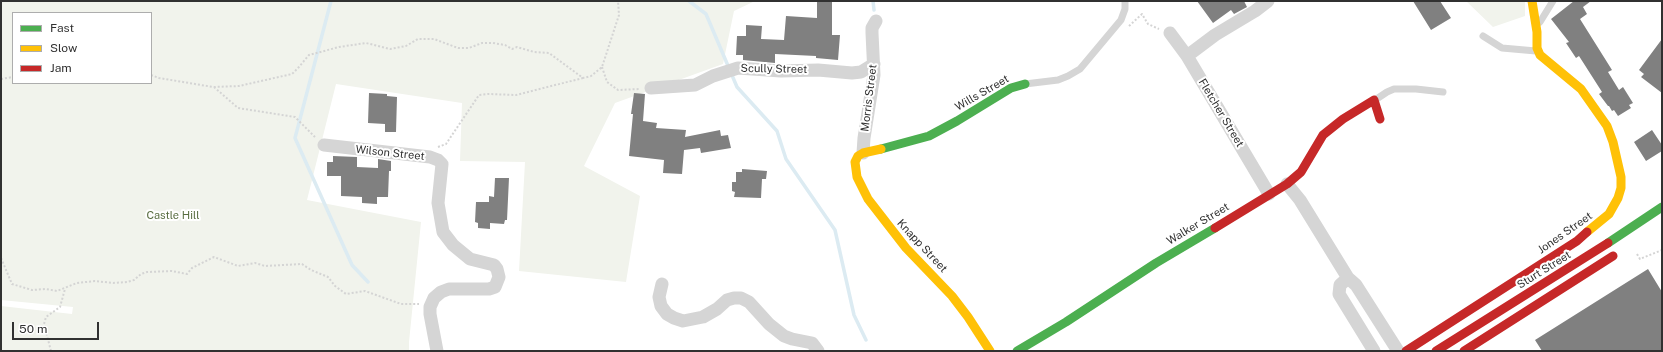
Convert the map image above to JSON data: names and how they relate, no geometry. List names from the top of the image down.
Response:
{
  "streets": {
    "street": [
      "Scully Street",
      "Wills Street",
      "Morris Street",
      "Fletcher Street",
      "Wilson Street",
      "Walker Street",
      "Jones Street",
      "Knapp Street",
      "Sturt Street"
    ]
  },
  "crossings": [
    ["Scully Street", "Morris Street"],
    ["Wills Street", "Morris Street"],
    ["Wills Street", "Knapp Street"],
    ["Morris Street", "Knapp Street"],
    ["Fletcher Street", "Walker Street"]
  ],
  "parks": ["Castle Hill"],
  "legend": ["Fast", "Slow", "Jam"],
  "scale_bar": "50 m"
}
